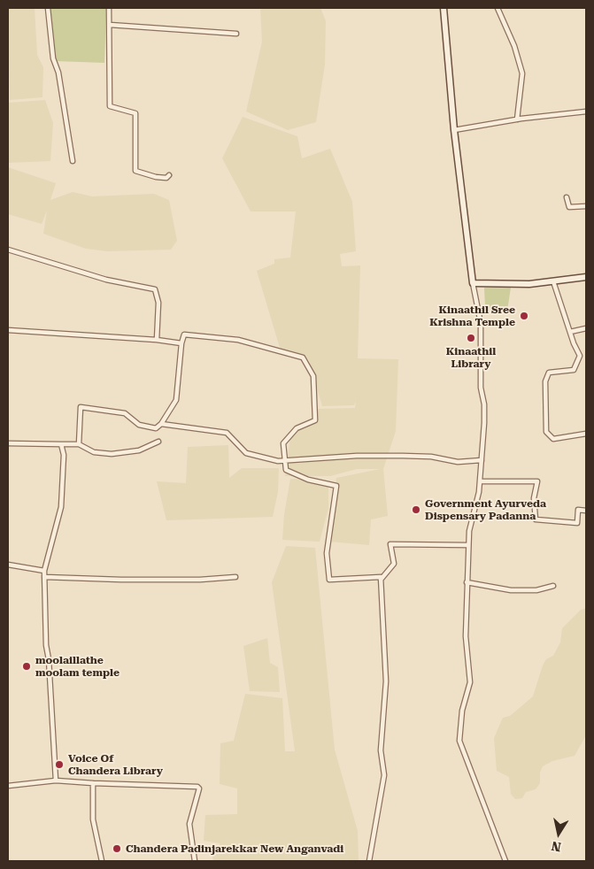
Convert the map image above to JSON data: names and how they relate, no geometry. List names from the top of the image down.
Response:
{
  "places": [
    "Kinaathil Sree Krishna Temple",
    "Kinaathil Library",
    "Government Ayurveda Dispensary Padanna",
    "moolaillathe moolam temple",
    "Voice Of Chandera Library",
    "Chandera Padinjarekkar New Anganvadi"
  ],
  "north": "bottom"
}
